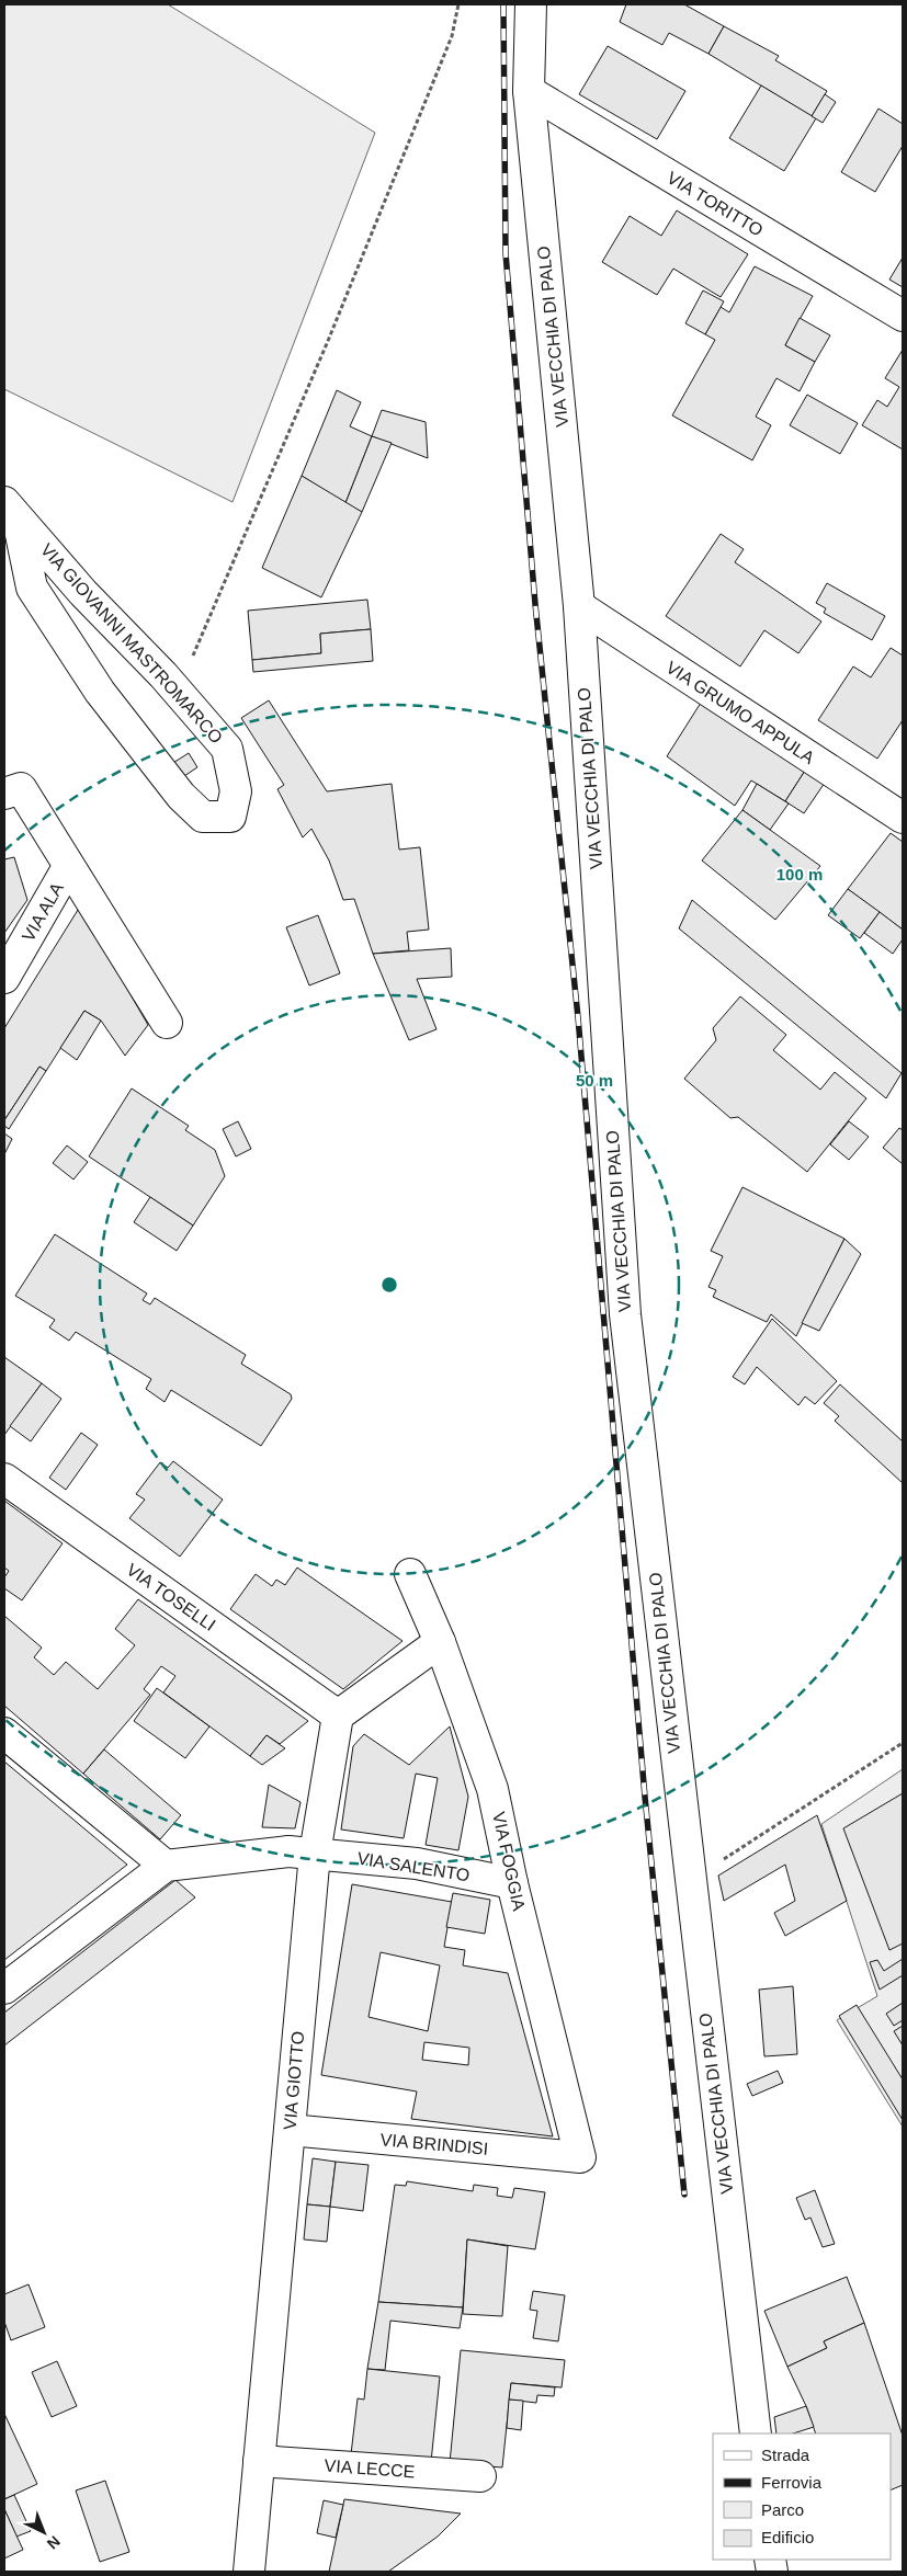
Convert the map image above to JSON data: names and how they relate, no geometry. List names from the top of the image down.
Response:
{
  "streets": {
    "street": [
      "VIA TORITTO",
      "VIA VECCHIA DI PALO",
      "VIA GIOVANNI MASTROMARCO",
      "VIA GRUMO APPULA",
      "VIA ALA",
      "VIA TOSELLI",
      "VIA FOGGIA",
      "VIA SALENTO",
      "VIA GIOTTO",
      "VIA BRINDISI",
      "VIA LECCE"
    ]
  },
  "crossings": [
    ["VIA TORITTO", "VIA VECCHIA DI PALO"],
    ["VIA VECCHIA DI PALO", "VIA GRUMO APPULA"],
    ["VIA TOSELLI", "VIA GIOTTO"],
    ["VIA FOGGIA", "VIA SALENTO"],
    ["VIA FOGGIA", "VIA BRINDISI"],
    ["VIA SALENTO", "VIA GIOTTO"],
    ["VIA GIOTTO", "VIA BRINDISI"],
    ["VIA GIOTTO", "VIA LECCE"]
  ],
  "legend": [
    "Strada",
    "Ferrovia",
    "Parco",
    "Edificio"
  ],
  "north": "bottom right",
  "rings": ["100 m", "50 m"]
}
